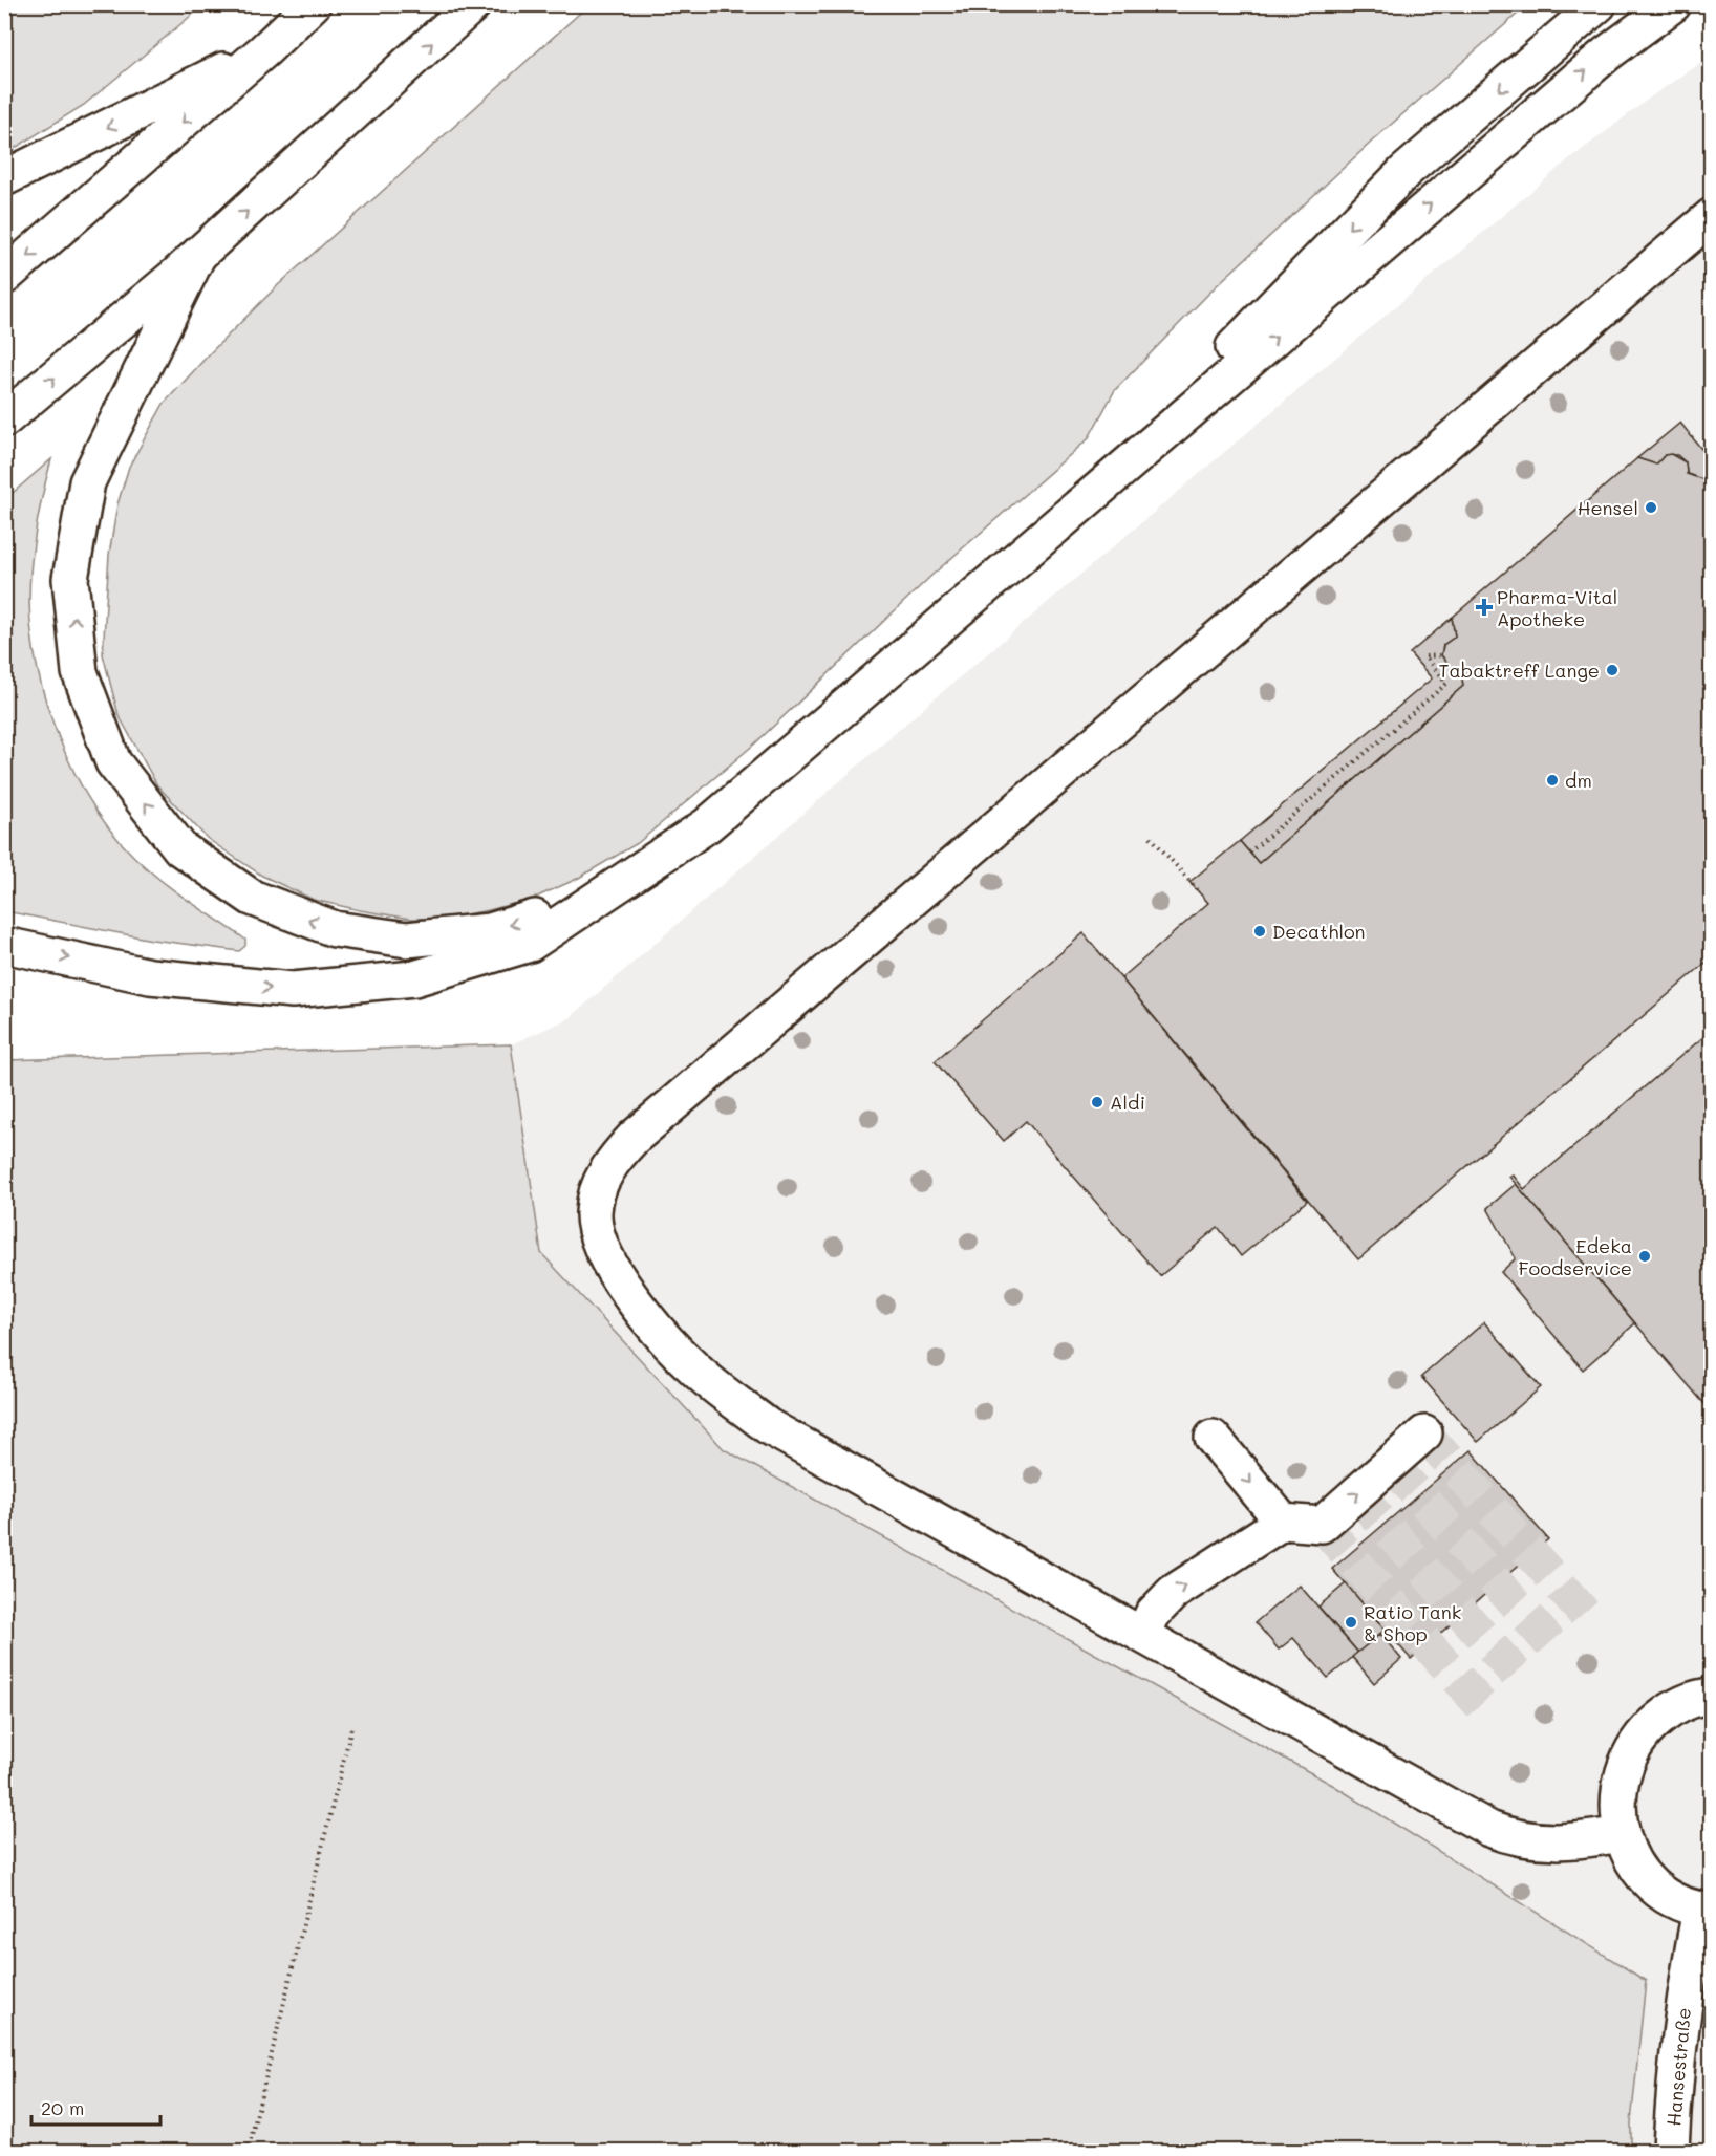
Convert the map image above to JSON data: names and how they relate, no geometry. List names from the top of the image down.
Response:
{
  "streets": {
    "main road": ["Hansestraße"]
  },
  "places": {
    "other": [
      "Hensel",
      "Tabaktreff Lange",
      "dm",
      "Decathlon",
      "Aldi",
      "Edeka Foodservice",
      "Ratio Tank & Shop"
    ],
    "health": ["Pharma-Vital Apotheke"]
  },
  "scale_bar": "20 m"
}
